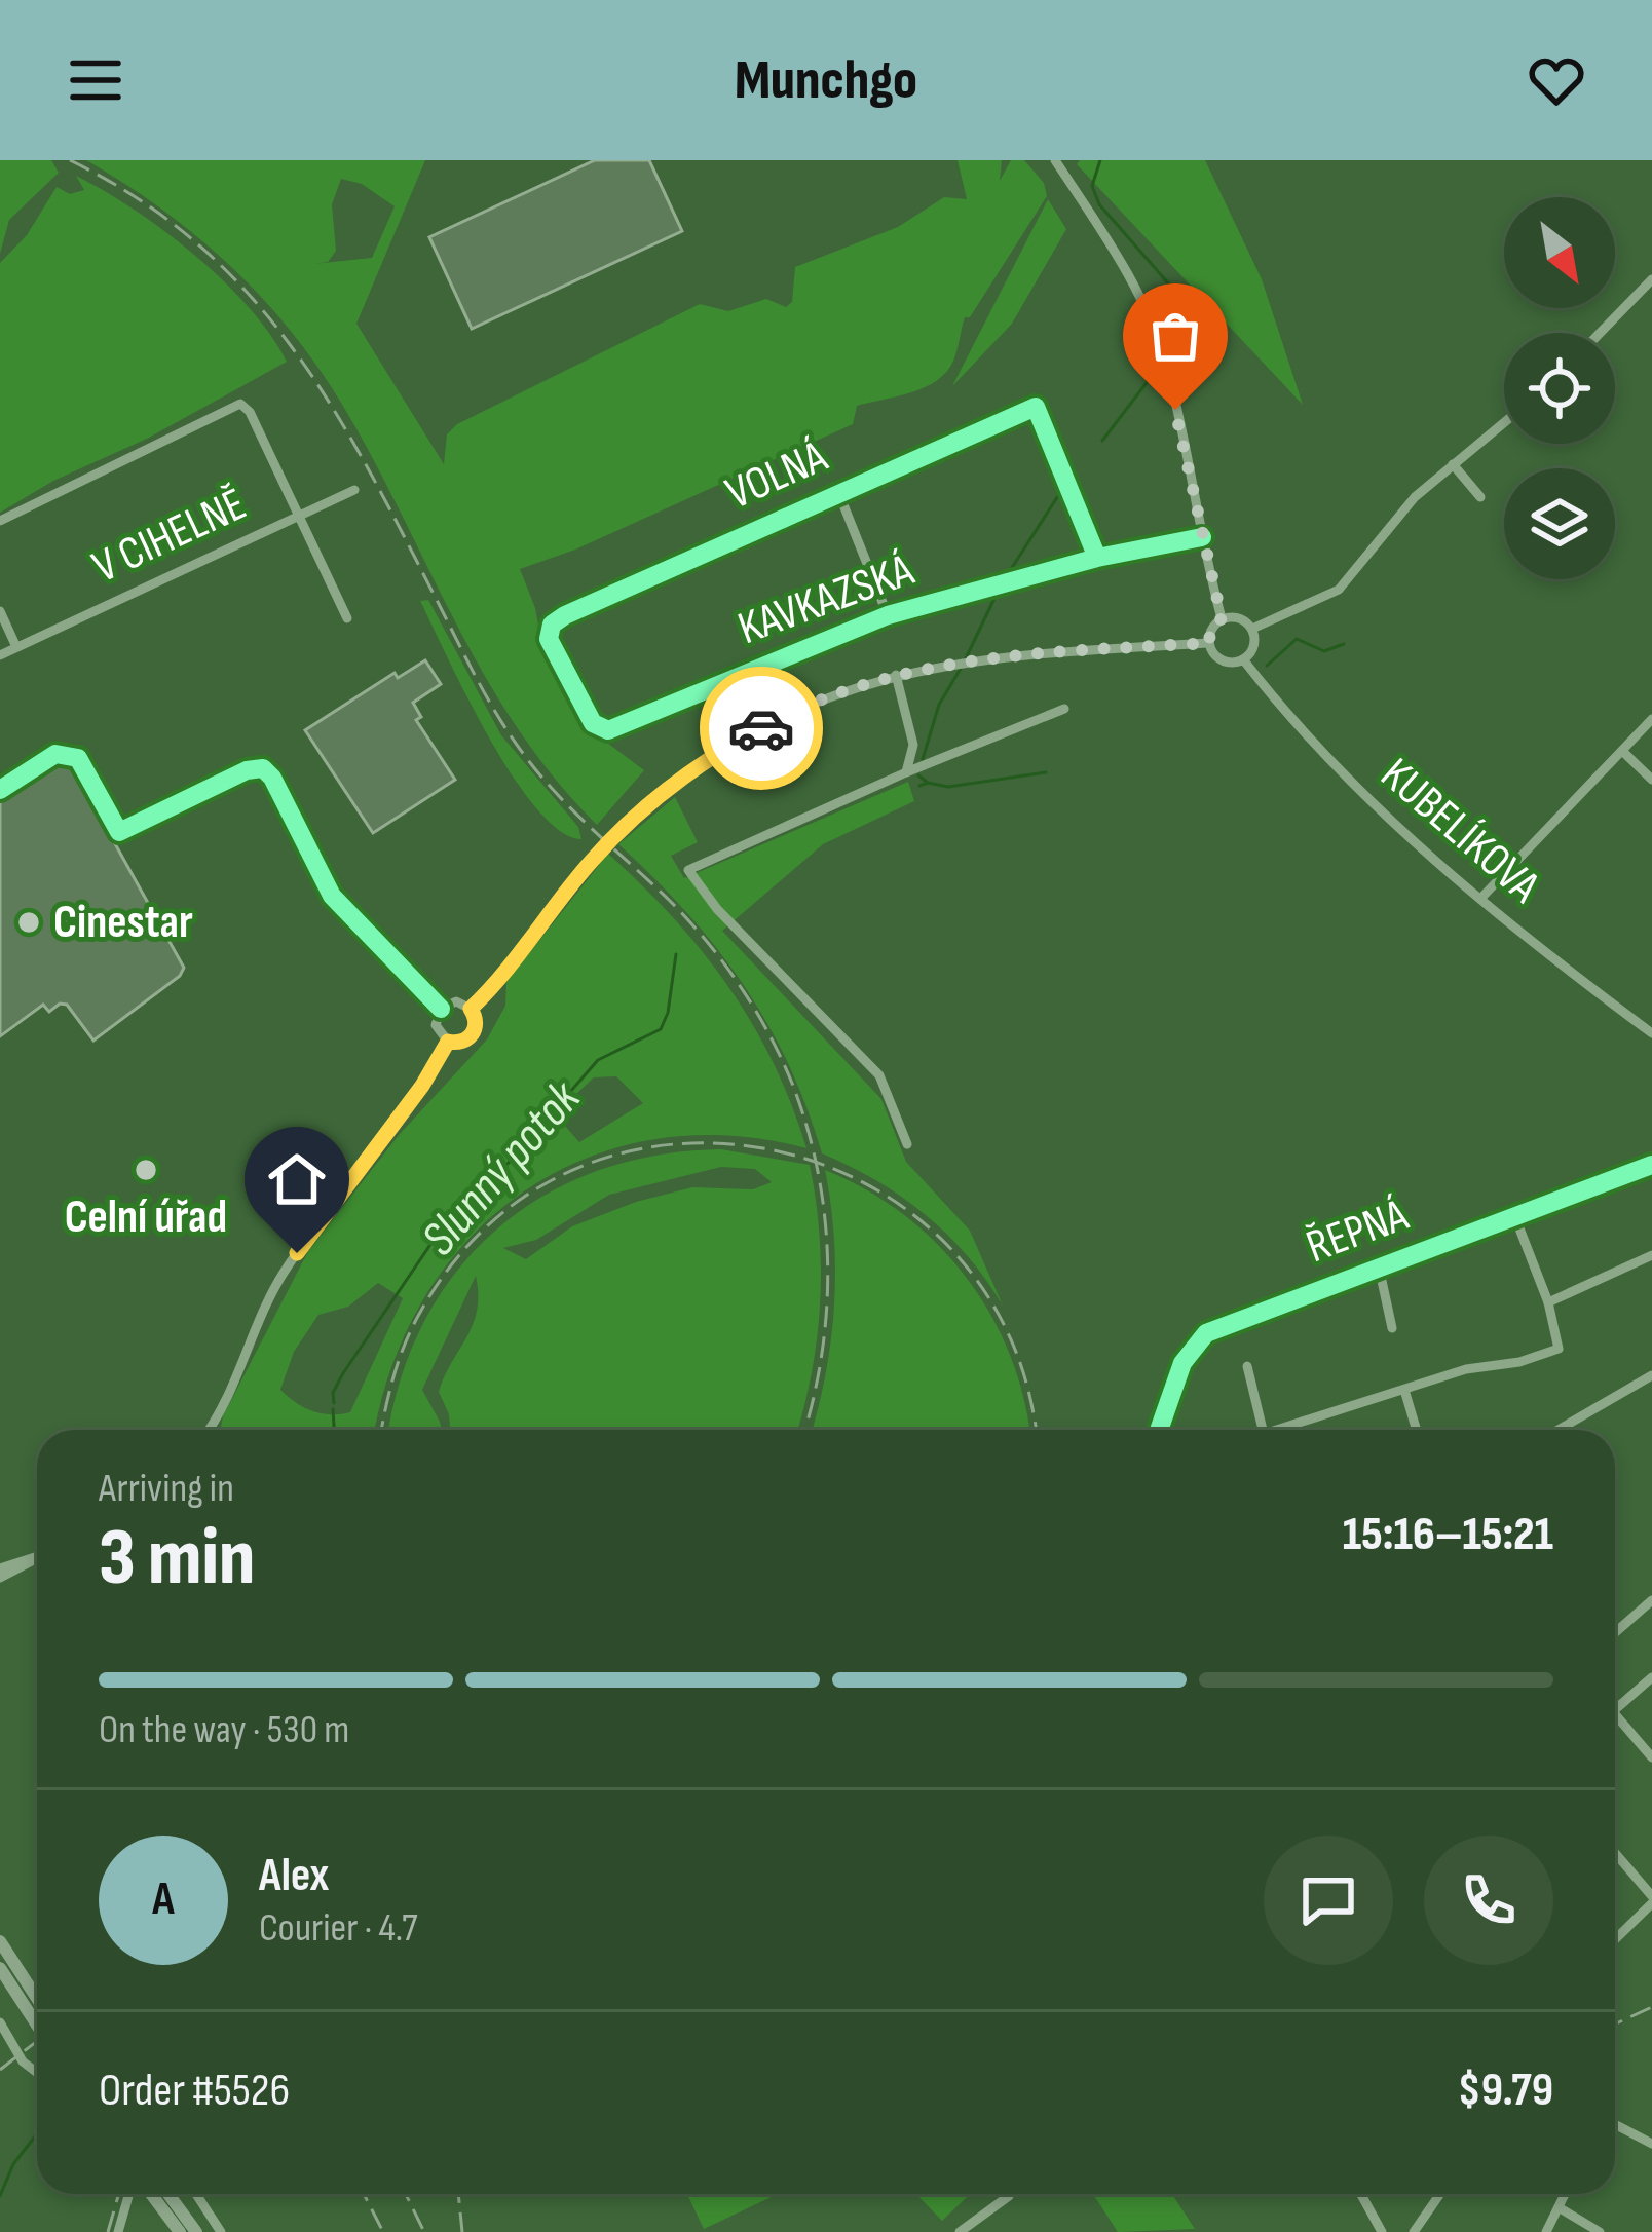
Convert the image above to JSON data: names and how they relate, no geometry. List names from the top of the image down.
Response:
{
  "streets": {
    "street": [
      "VOLNÁ",
      "V CIHELNĚ",
      "KAVKAZSKÁ",
      "KUBELÍKOVA",
      "ŘEPNÁ"
    ]
  },
  "crossings": [
    ["VOLNÁ", "KAVKAZSKÁ"]
  ],
  "water": ["Slunný potok"],
  "places": ["Cinestar", "Celní úřad"],
  "north": "bottom right",
  "page": {
    "header": "Munchgo",
    "heading": ["3 min", "Arriving in", "15:16–15:21"],
    "panel": [
      "Alex",
      "Courier · 4.7",
      "Order #5526",
      "$9.79"
    ],
    "bar": "On the way · 530 m",
    "round": "A"
  }
}
